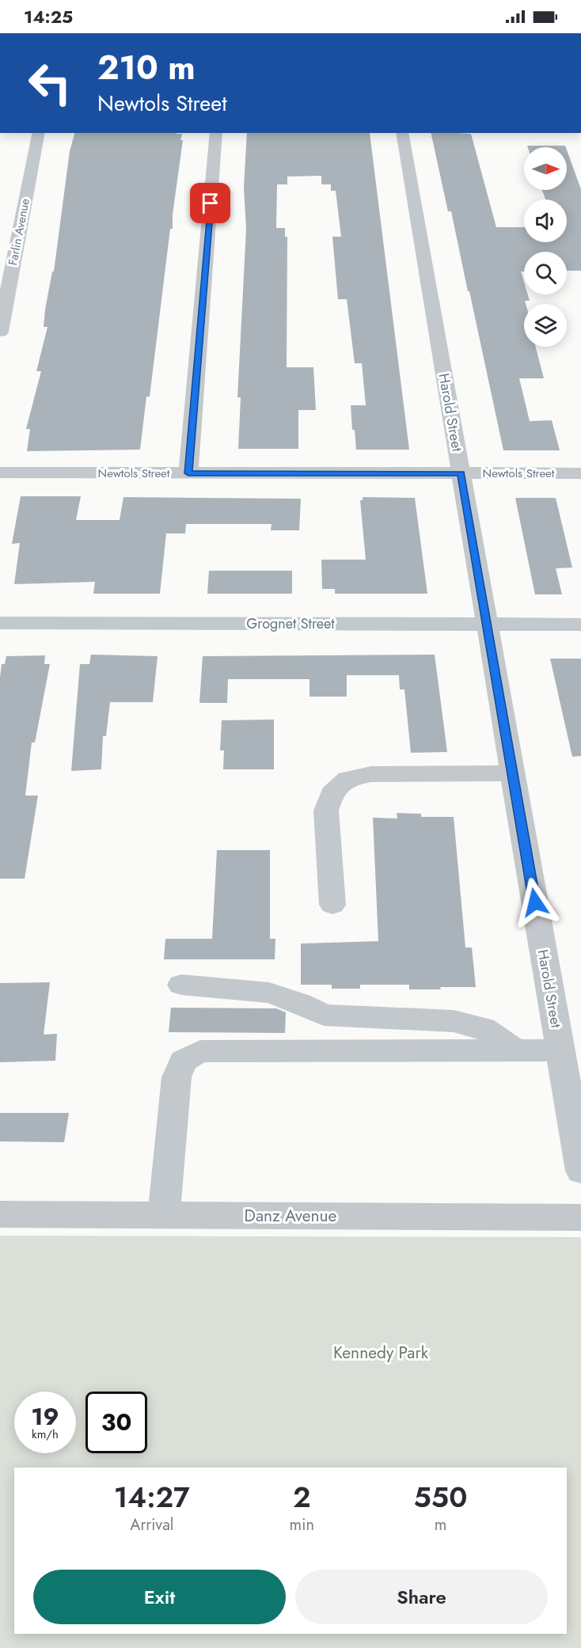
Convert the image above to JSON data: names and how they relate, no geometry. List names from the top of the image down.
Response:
{
  "streets": {
    "street": [
      "Farlin Avenue",
      "Harold Street",
      "Newtols Street",
      "Grognet Street",
      "Danz Avenue"
    ]
  },
  "crossings": [
    ["Harold Street", "Newtols Street"],
    ["Harold Street", "Grognet Street"]
  ],
  "parks": ["Kennedy Park"],
  "north": "right",
  "page": {
    "status": "14:25",
    "turn": ["210 m", "Newtols Street"],
    "speed": "19 km/h",
    "limit": "30",
    "eta": [
      "14:27",
      "Arrival",
      "2",
      "min",
      "550",
      "m"
    ],
    "buttons": ["Exit", "Share"]
  }
}
